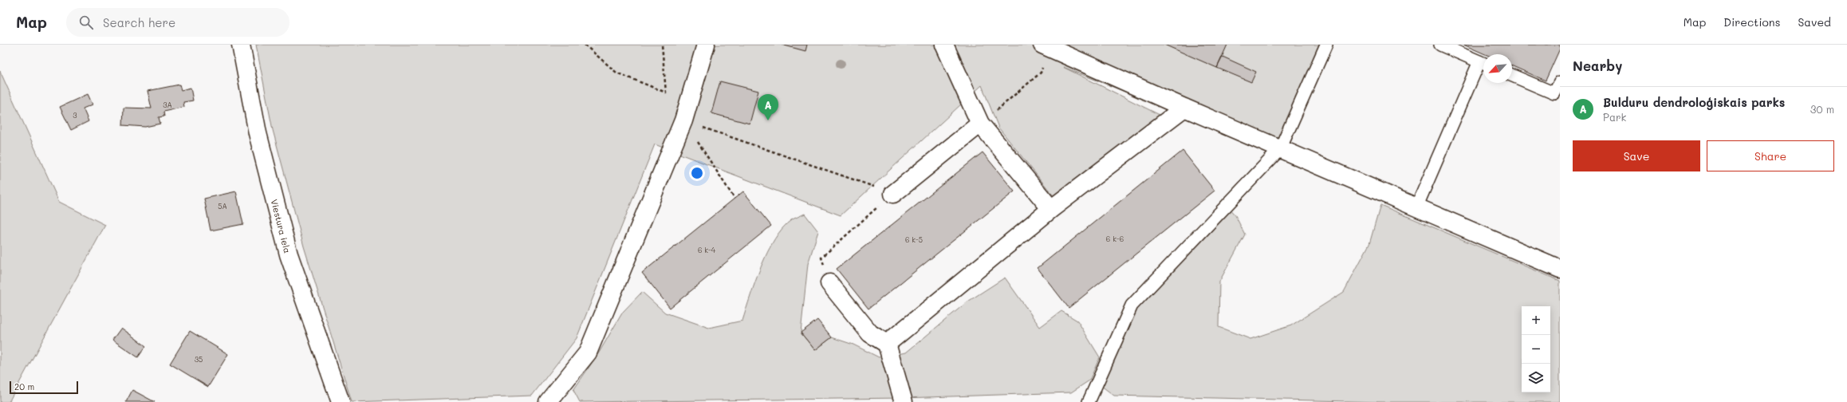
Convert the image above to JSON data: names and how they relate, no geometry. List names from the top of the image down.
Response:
{
  "streets": {
    "street": ["Viestura iela"]
  },
  "house_numbers": [
    "3A",
    "3",
    "5A",
    "6 k-6",
    "6 k-5",
    "6 k-4",
    "35"
  ],
  "scale_bar": "20 m",
  "north": "bottom left",
  "page": {
    "header": "Map",
    "search": "Search here",
    "nav": ["Map", "Directions", "Saved"],
    "heading": "Nearby",
    "list": [
      {
        "mark": "A",
        "name": "Bulduru dendroloģiskais parks",
        "note": "Park",
        "value": "30 m"
      }
    ],
    "pins": "A",
    "buttons": ["Save", "Share"],
    "map_buttons": ["+", "−"],
    "scale": "20 m"
  }
}
